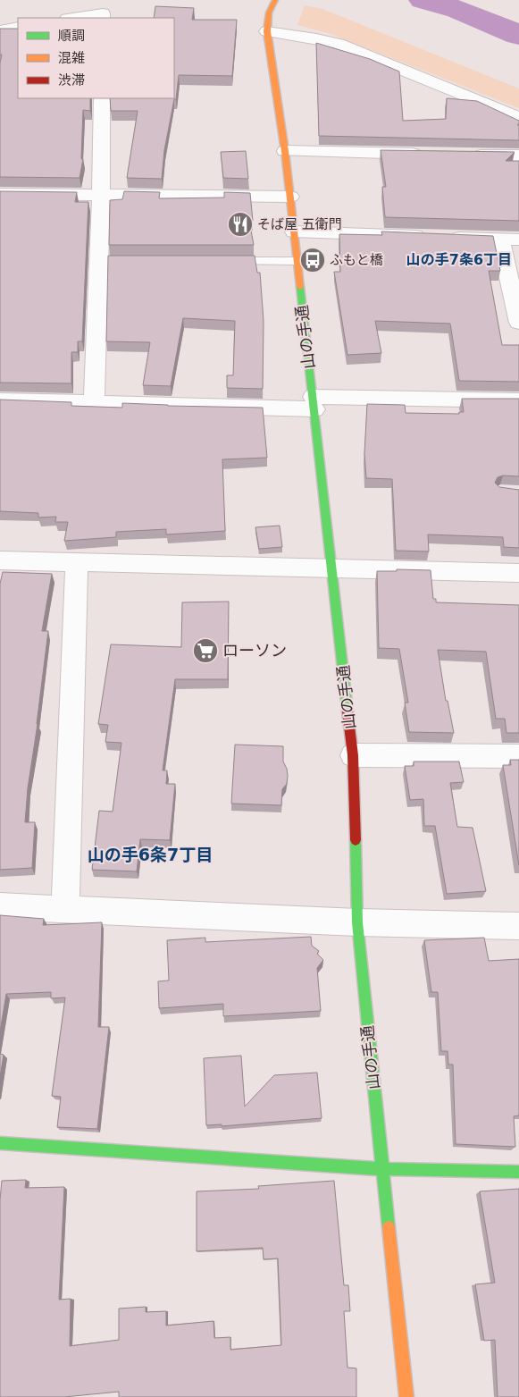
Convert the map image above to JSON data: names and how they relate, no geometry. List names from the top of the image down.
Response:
{
  "streets": {
    "main road": ["山の手通"]
  },
  "districts": ["山の手7条6丁目", "山の手6条7丁目"],
  "places": {
    "restaurant": ["そば屋 五衛門"],
    "bus stop": ["ふもと橋"],
    "supermarket": ["ローソン"]
  },
  "legend": ["順調", "混雑", "渋滞"]
}
